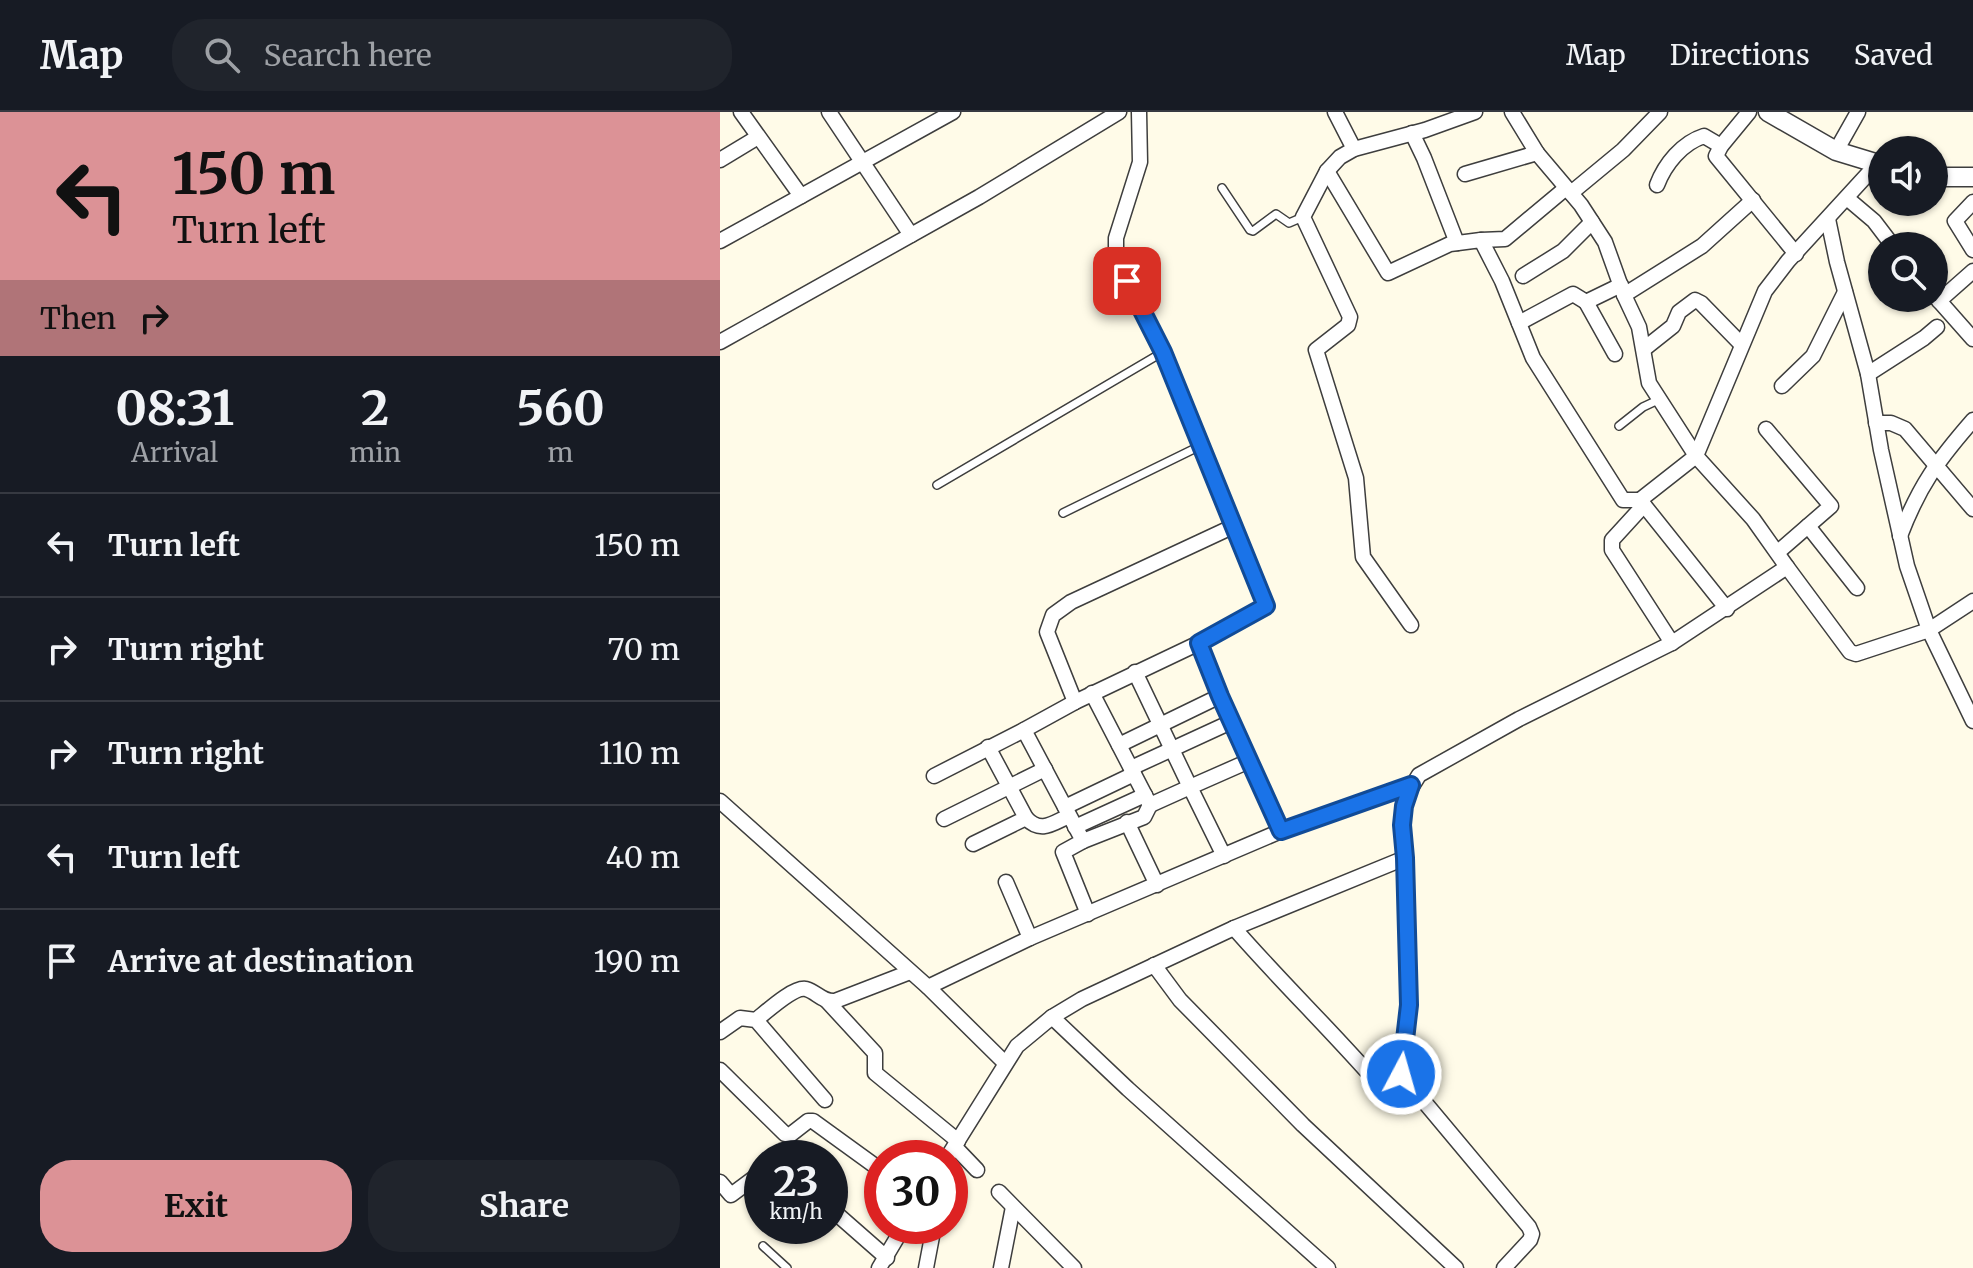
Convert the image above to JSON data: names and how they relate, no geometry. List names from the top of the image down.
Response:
{
  "page": {
    "header": "Map",
    "search": "Search here",
    "nav": ["Map", "Directions", "Saved"],
    "turn": ["150 m", "Turn left"],
    "then": "Then",
    "eta": [
      "08:31",
      "Arrival",
      "2",
      "min",
      "560",
      "m"
    ],
    "list": [
      {
        "name": "Turn left",
        "value": "150 m"
      },
      {
        "name": "Turn right",
        "value": "70 m"
      },
      {
        "name": "Turn right",
        "value": "110 m"
      },
      {
        "name": "Turn left",
        "value": "40 m"
      },
      {
        "name": "Arrive at destination",
        "value": "190 m"
      }
    ],
    "speed": "23 km/h",
    "limit": "30",
    "buttons": ["Exit", "Share"]
  }
}
